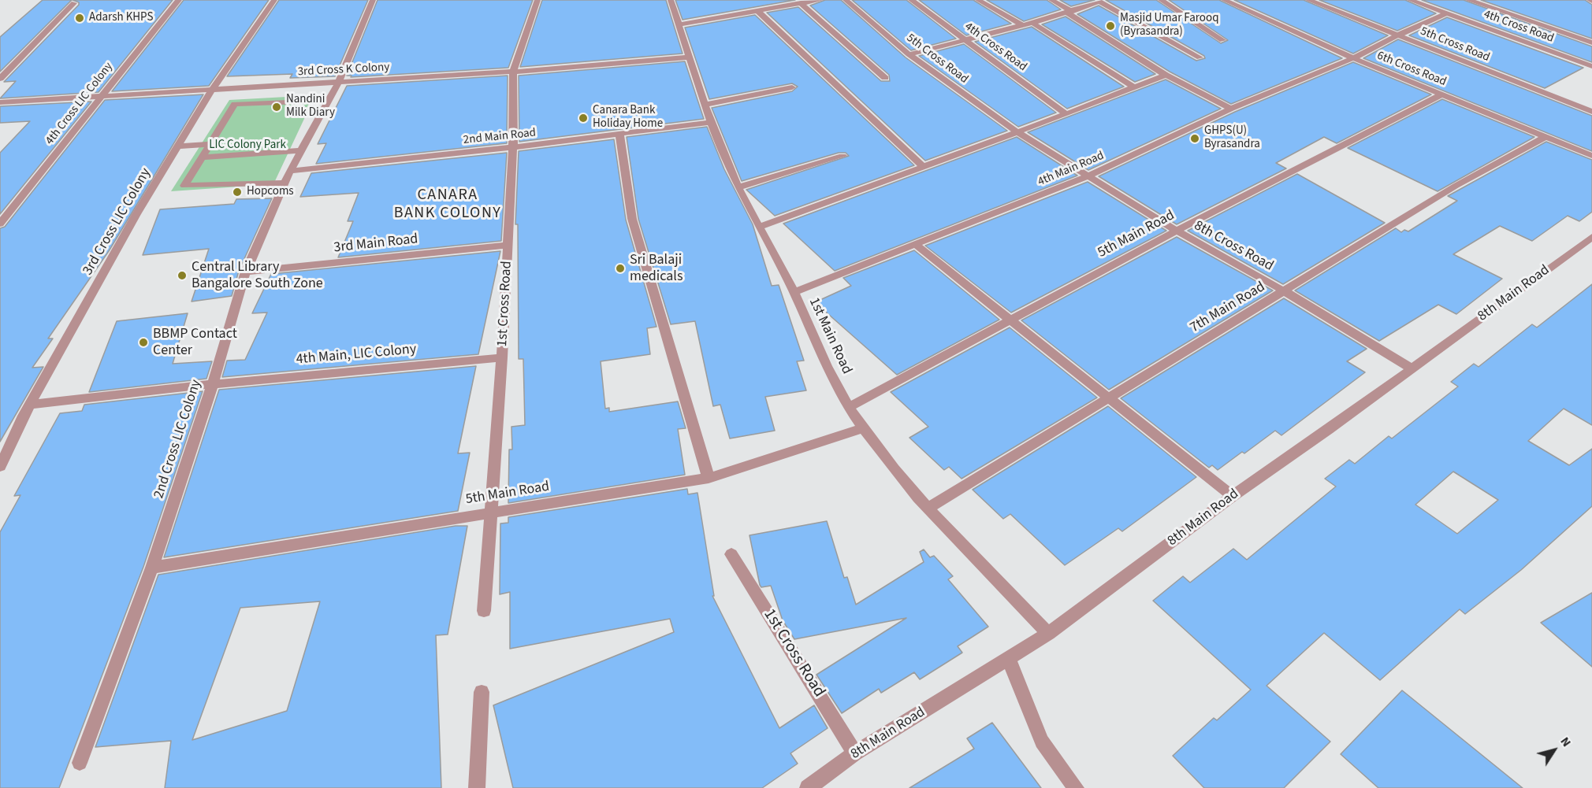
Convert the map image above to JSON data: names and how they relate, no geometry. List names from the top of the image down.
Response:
{
  "streets": {
    "street": [
      "4th Cross Road",
      "5th Cross Road",
      "6th Cross Road",
      "3rd Cross K Colony",
      "4th Cross LIC Colony",
      "2nd Main Road",
      "4th Main Road",
      "3rd Cross LIC Colony",
      "5th Main Road",
      "3rd Main Road",
      "8th Cross Road",
      "8th Main Road",
      "1st Cross Road",
      "7th Main Road",
      "1st Main Road",
      "4th Main, LIC Colony",
      "2nd Cross LIC Colony"
    ]
  },
  "crossings": [
    ["4th Cross Road", "4th Main Road"],
    ["5th Cross Road", "4th Main Road"],
    ["5th Cross Road", "8th Cross Road"],
    ["6th Cross Road", "4th Main Road"],
    ["6th Cross Road", "5th Main Road"],
    ["6th Cross Road", "7th Main Road"],
    ["3rd Cross K Colony", "4th Cross LIC Colony"],
    ["3rd Cross K Colony", "3rd Cross LIC Colony"],
    ["3rd Cross K Colony", "1st Cross Road"],
    ["3rd Cross K Colony", "1st Main Road"],
    ["3rd Cross K Colony", "2nd Cross LIC Colony"],
    ["2nd Main Road", "1st Cross Road"],
    ["2nd Main Road", "1st Main Road"],
    ["2nd Main Road", "2nd Cross LIC Colony"],
    ["4th Main Road", "8th Cross Road"],
    ["4th Main Road", "1st Main Road"],
    ["3rd Cross LIC Colony", "4th Main, LIC Colony"],
    ["5th Main Road", "8th Cross Road"],
    ["5th Main Road", "1st Cross Road"],
    ["5th Main Road", "1st Main Road"],
    ["5th Main Road", "2nd Cross LIC Colony"],
    ["3rd Main Road", "1st Cross Road"],
    ["3rd Main Road", "2nd Cross LIC Colony"],
    ["8th Cross Road", "8th Main Road"],
    ["8th Cross Road", "7th Main Road"],
    ["8th Main Road", "1st Cross Road"],
    ["8th Main Road", "1st Main Road"],
    ["1st Cross Road", "4th Main, LIC Colony"],
    ["7th Main Road", "1st Main Road"],
    ["4th Main, LIC Colony", "2nd Cross LIC Colony"]
  ],
  "districts": ["CANARA BANK COLONY"],
  "parks": ["LIC Colony Park"],
  "places": [
    "Adarsh KHPS",
    "Masjid Umar Farooq (Byrasandra)",
    "Nandini Milk Diary",
    "Canara Bank Holiday Home",
    "GHPS(U) Byrasandra",
    "Hopcoms",
    "Sri Balaji medicals",
    "Central Library Bangalore South Zone",
    "BBMP Contact Center"
  ],
  "north": "top right"
}
